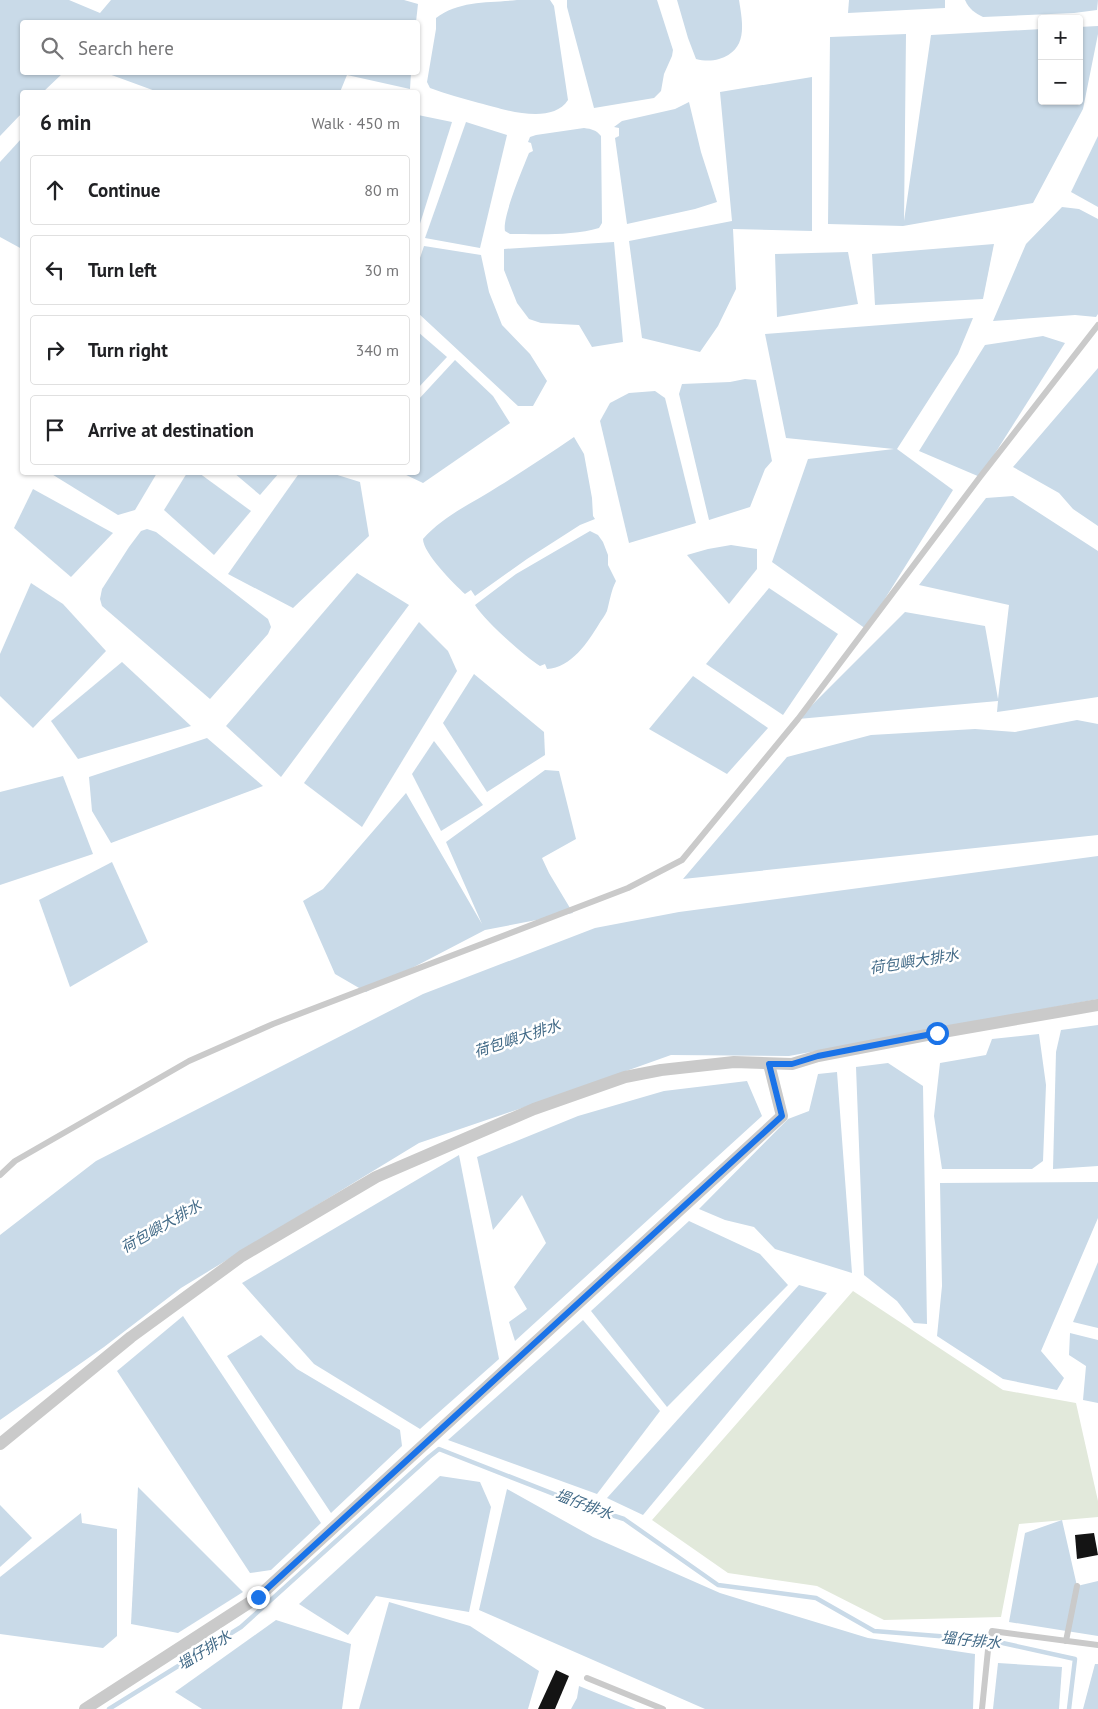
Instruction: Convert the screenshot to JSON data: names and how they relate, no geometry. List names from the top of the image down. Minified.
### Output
{"water":["荷包嶼大排水","塭仔排水"],"page":{"map_buttons":["+","−"],"search":"Search here","heading":["6 min","Walk · 450 m"],"list":[["Continue","80 m"],["Turn left","30 m"],["Turn right","340 m"],"Arrive at destination"]}}
